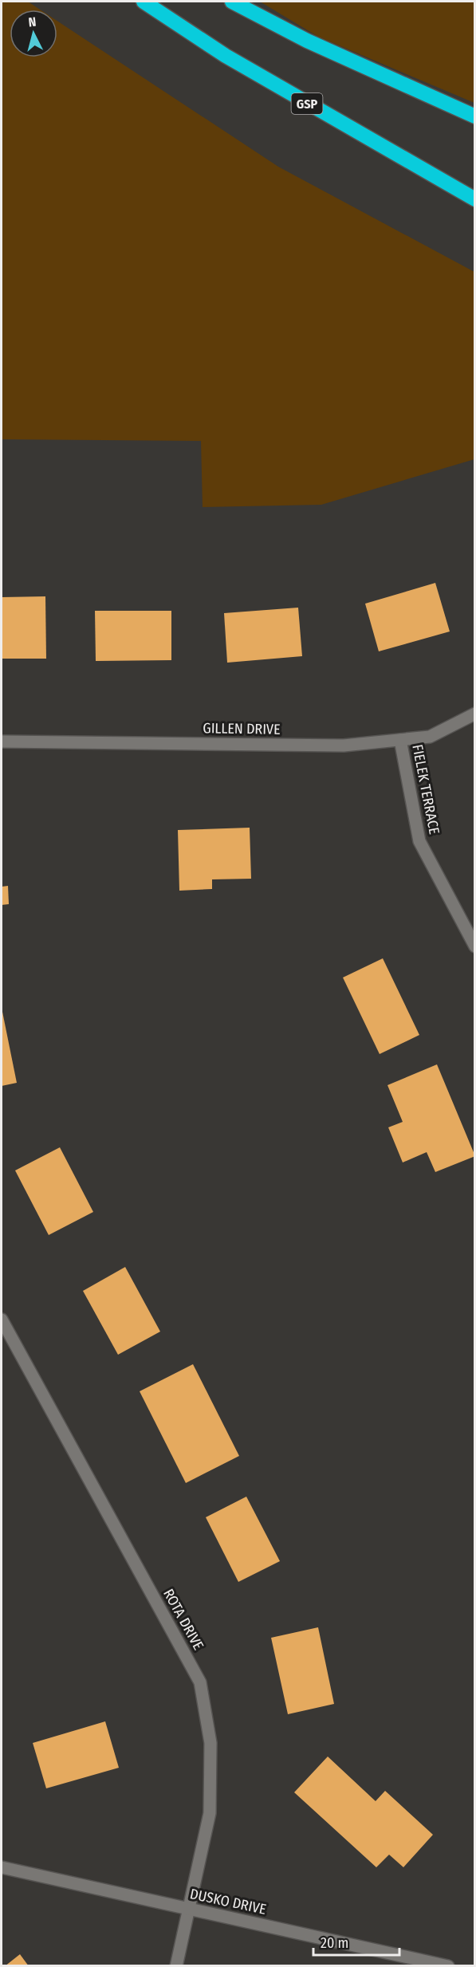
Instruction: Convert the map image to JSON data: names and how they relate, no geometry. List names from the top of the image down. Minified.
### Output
{"streets":{"highway":["GSP"],"street":["GILLEN DRIVE","FIELEK TERRACE","ROTA DRIVE","DUSKO DRIVE"]},"crossings":[["GILLEN DRIVE","FIELEK TERRACE"],["ROTA DRIVE","DUSKO DRIVE"]],"scale_bar":"20 m","north":"top"}
